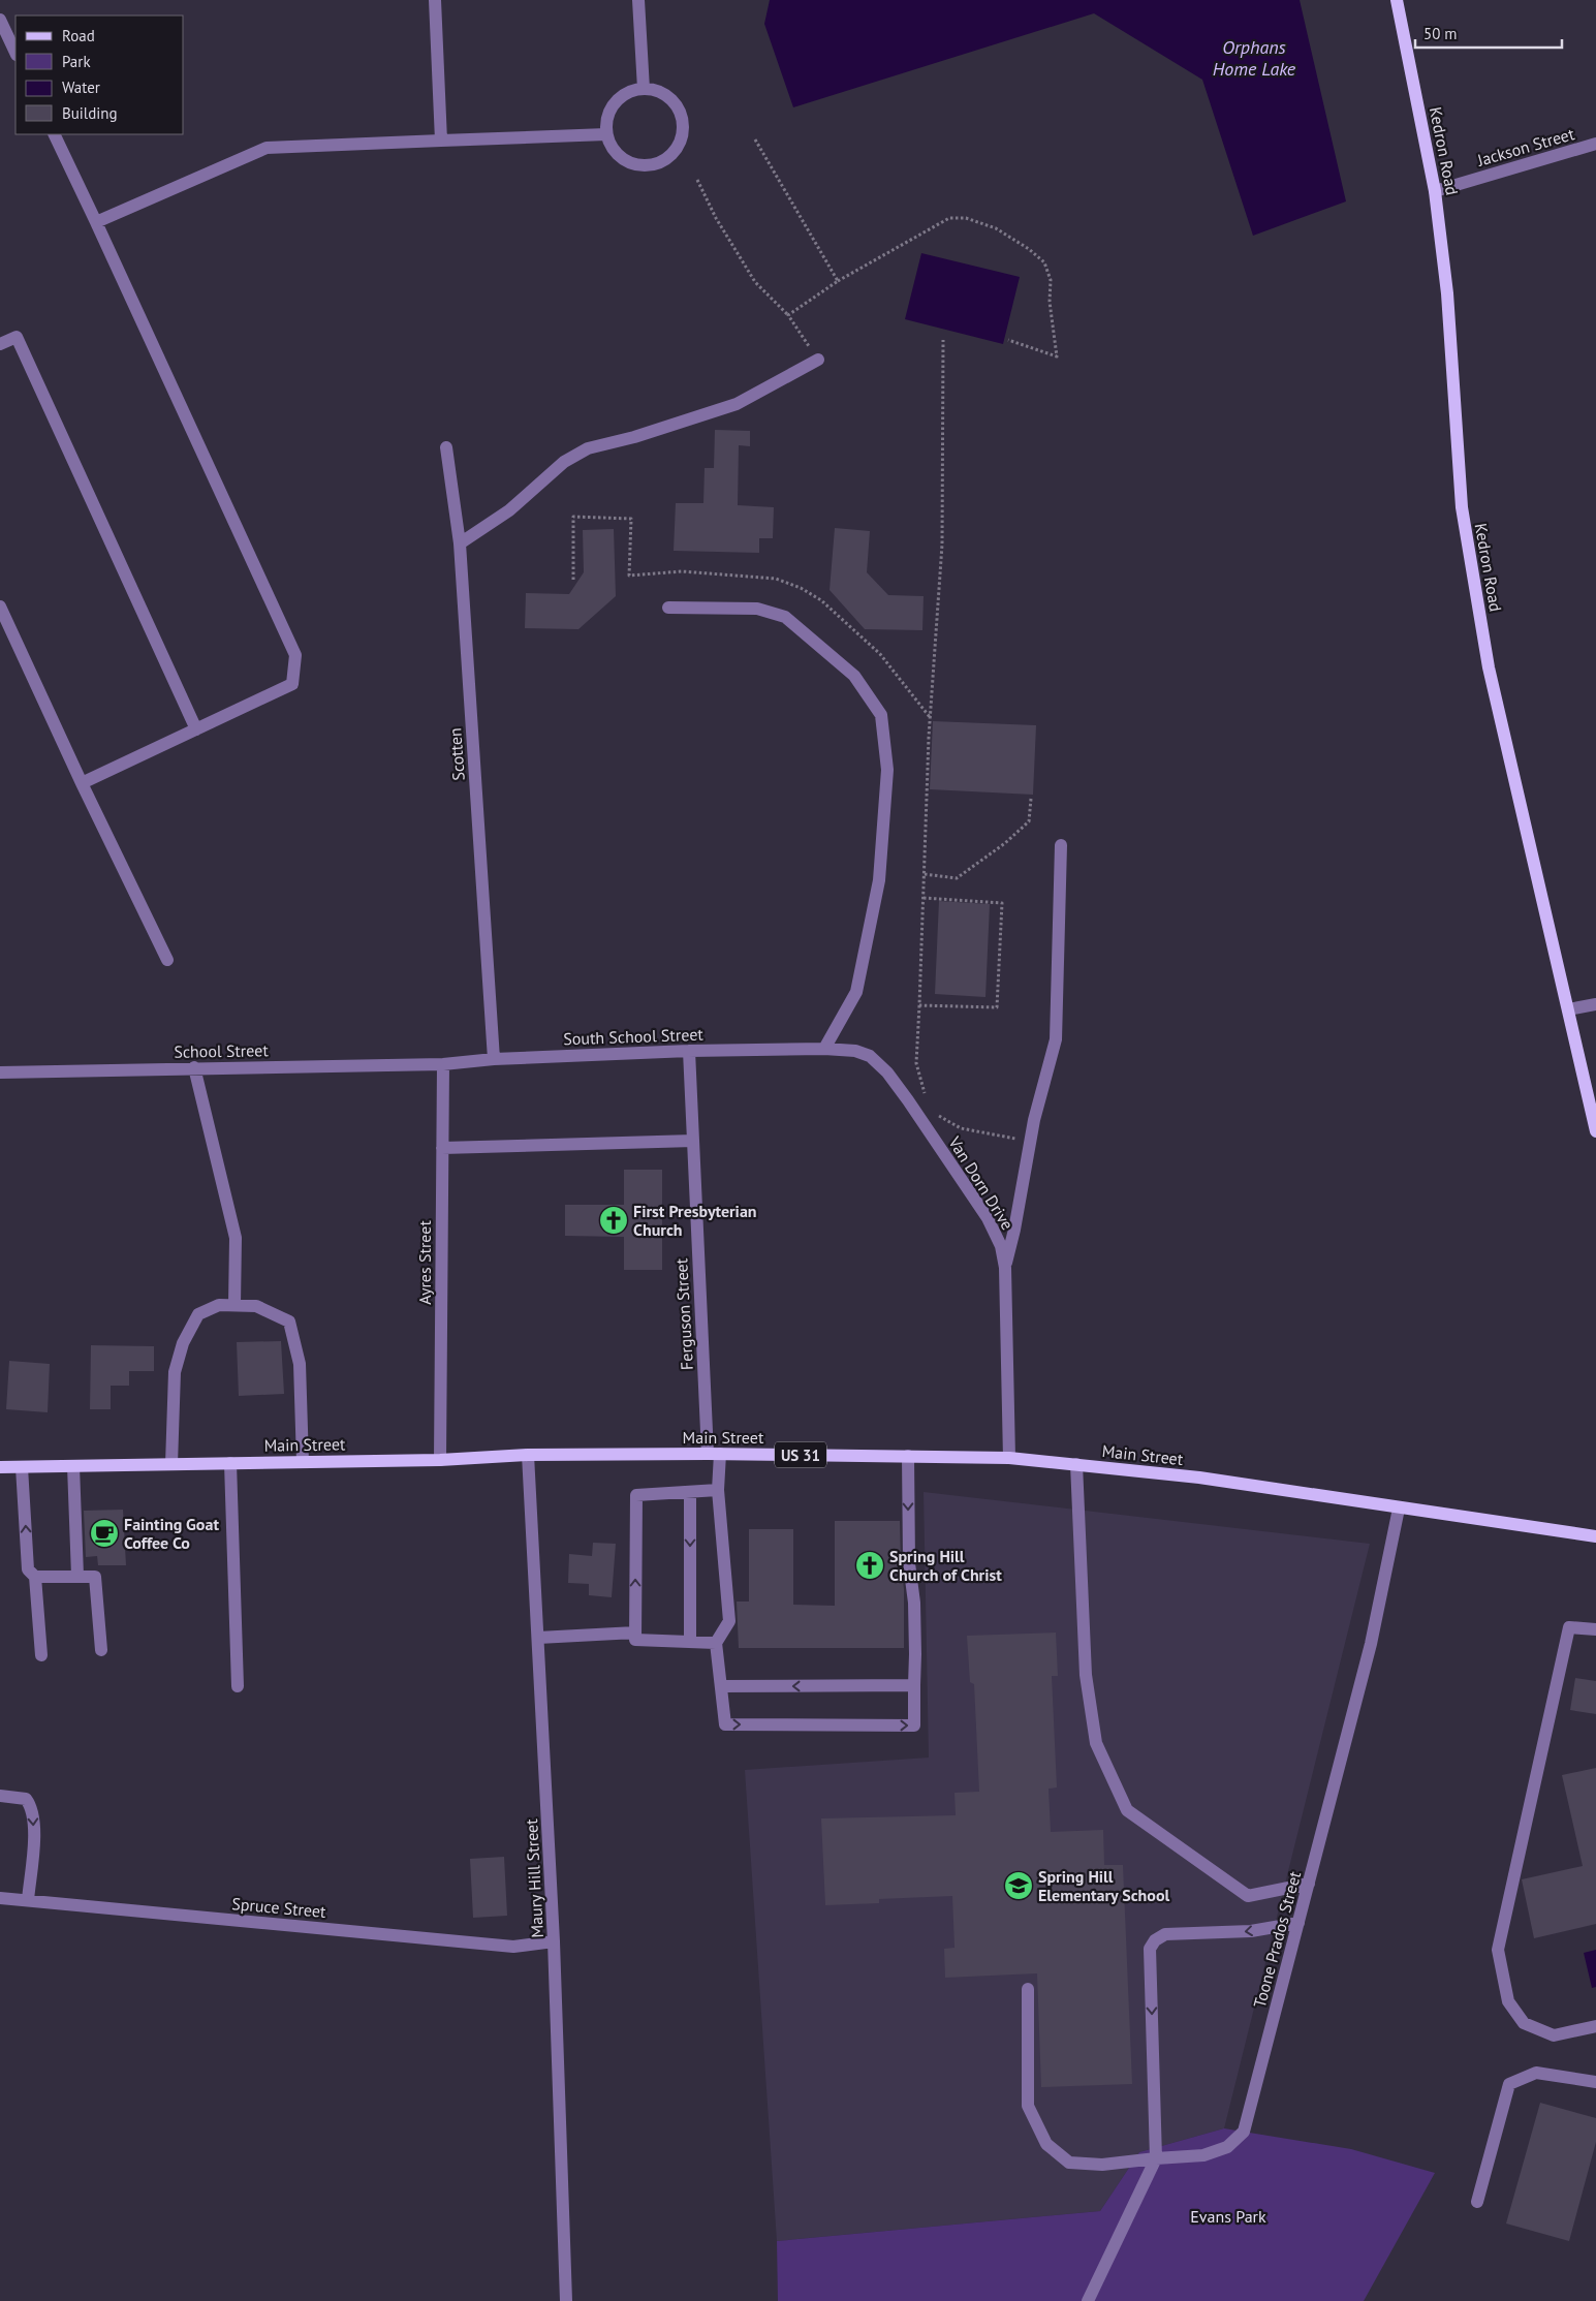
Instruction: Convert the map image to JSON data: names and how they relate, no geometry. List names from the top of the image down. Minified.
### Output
{"streets":{"main road":["Kedron Road","Main Street","US 31"],"street":["Jackson Street","Scotten","South School Street","School Street","Van Dorn Drive","Ayres Street","Ferguson Street","Maury Hill Street","Spruce Street","Toone Prados Street"]},"crossings":[["Jackson Street","Kedron Road"],["Scotten","South School Street"],["South School Street","School Street"],["South School Street","Van Dorn Drive"],["South School Street","Ayres Street"],["South School Street","Ferguson Street"],["School Street","Ayres Street"],["Van Dorn Drive","Main Street"],["Ayres Street","Main Street"],["Ferguson Street","Main Street"],["Main Street","Maury Hill Street"],["Main Street","Toone Prados Street"],["Maury Hill Street","Spruce Street"]],"water":["Orphans Home Lake"],"parks":["Evans Park"],"places":{"church":["First Presbyterian Church","Spring Hill Church of Christ"],"cafe":["Fainting Goat Coffee Co"],"school or university":["Spring Hill Elementary School"]},"legend":["Road","Park","Water","Building"],"scale_bar":"50 m"}
